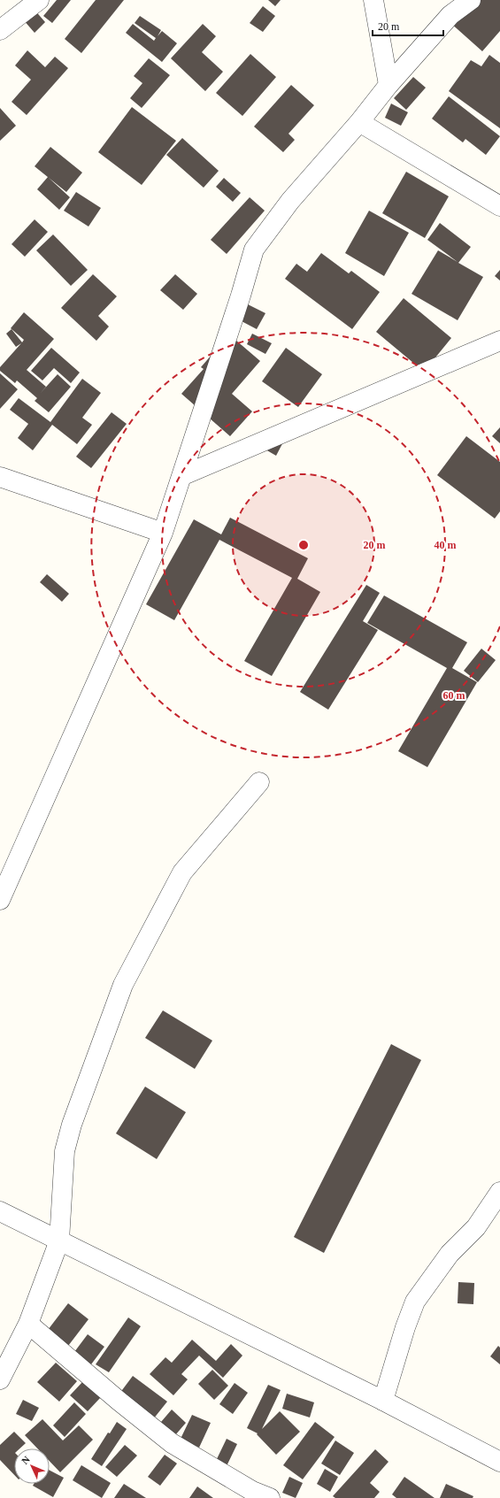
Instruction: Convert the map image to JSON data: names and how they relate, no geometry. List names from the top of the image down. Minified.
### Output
{"scale_bar":"20 m","north":"top left","rings":["20 m","40 m","60 m"]}
